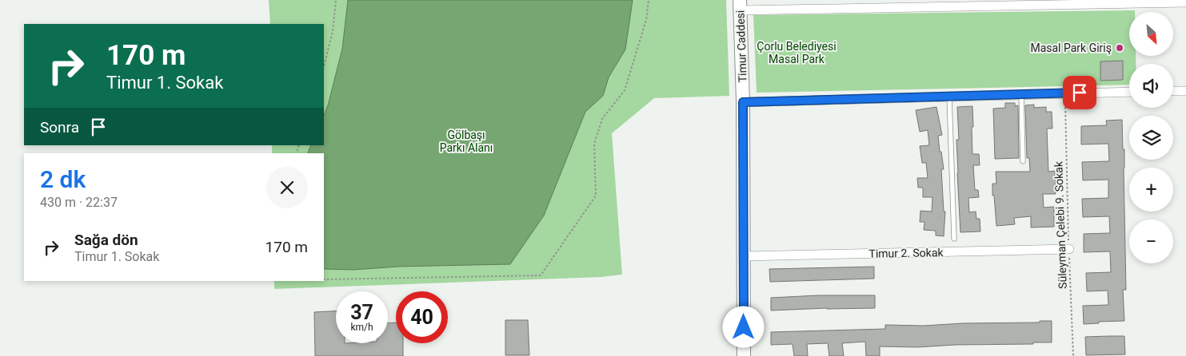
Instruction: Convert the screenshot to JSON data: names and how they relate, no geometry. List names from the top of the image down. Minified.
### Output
{"streets":{"street":["Timur Caddesi","Timur 2. Sokak"],"path":["Süleyman Çelebi 9. Sokak"]},"crossings":[["Timur Caddesi","Timur 2. Sokak"],["Süleyman Çelebi 9. Sokak","Timur 2. Sokak"]],"parks":["Çorlu Belediyesi Masal Park","Gölbaşı Parkı Alanı"],"places":["Masal Park Giriş"],"north":"bottom right","page":{"map_buttons":["+","−"],"turn":["170 m","Timur 1. Sokak"],"then":"Sonra","heading":["2 dk","430 m · 22:37"],"list":[{"name":"Sağa dön","note":"Timur 1. Sokak","value":"170 m"}],"speed":"37 km/h","limit":"40"}}
